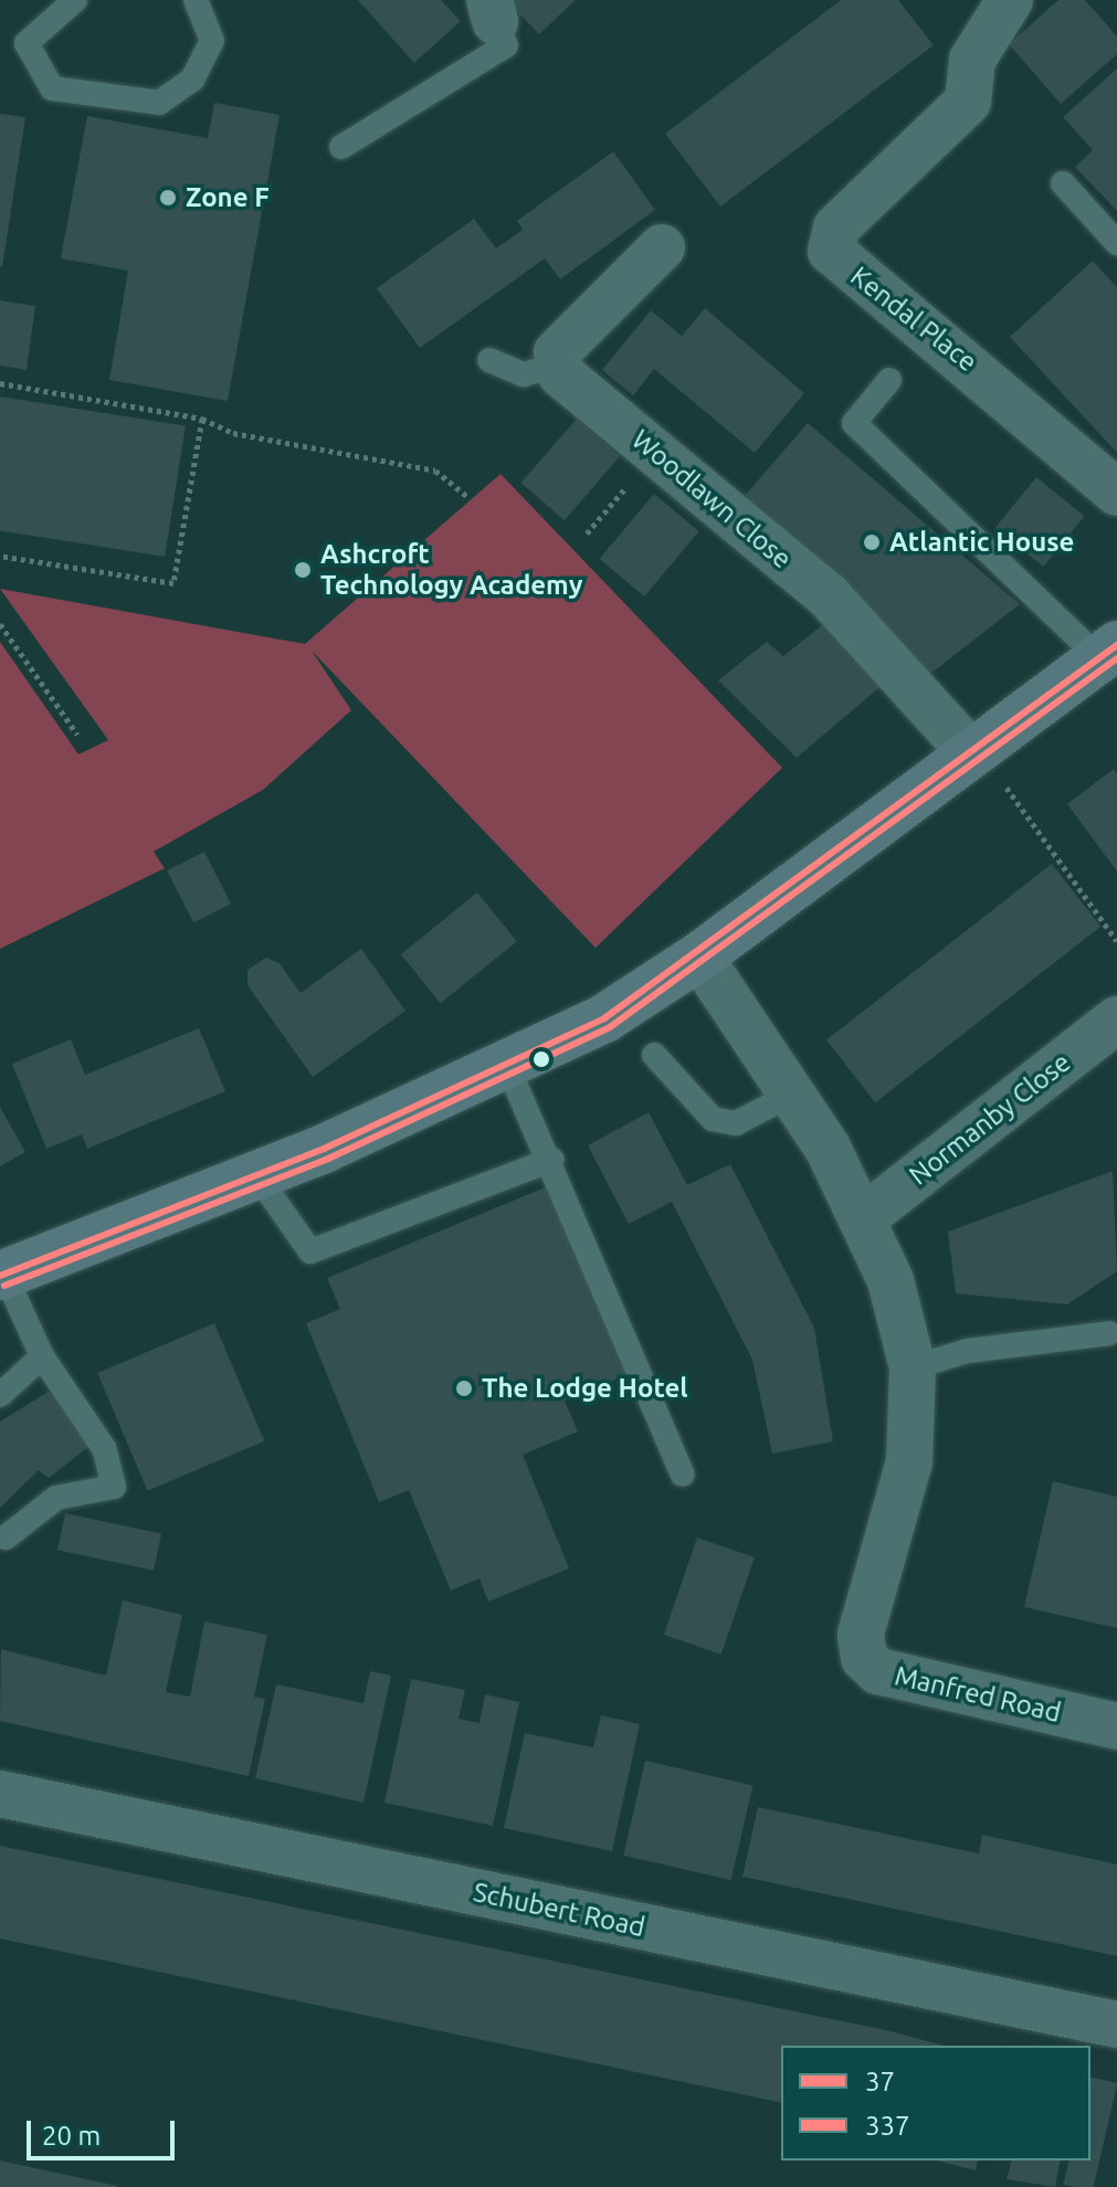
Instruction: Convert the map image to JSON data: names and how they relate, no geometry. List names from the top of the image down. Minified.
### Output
{"streets":{"street":["Kendal Place","Woodlawn Close","Normanby Close","Manfred Road","Schubert Road"]},"crossings":[["Normanby Close","Manfred Road"]],"places":["Zone F","Atlantic House","Ashcroft Technology Academy","The Lodge Hotel"],"lines":["transit line 37","transit line 337"],"legend":["37","337"],"scale_bar":"20 m"}
